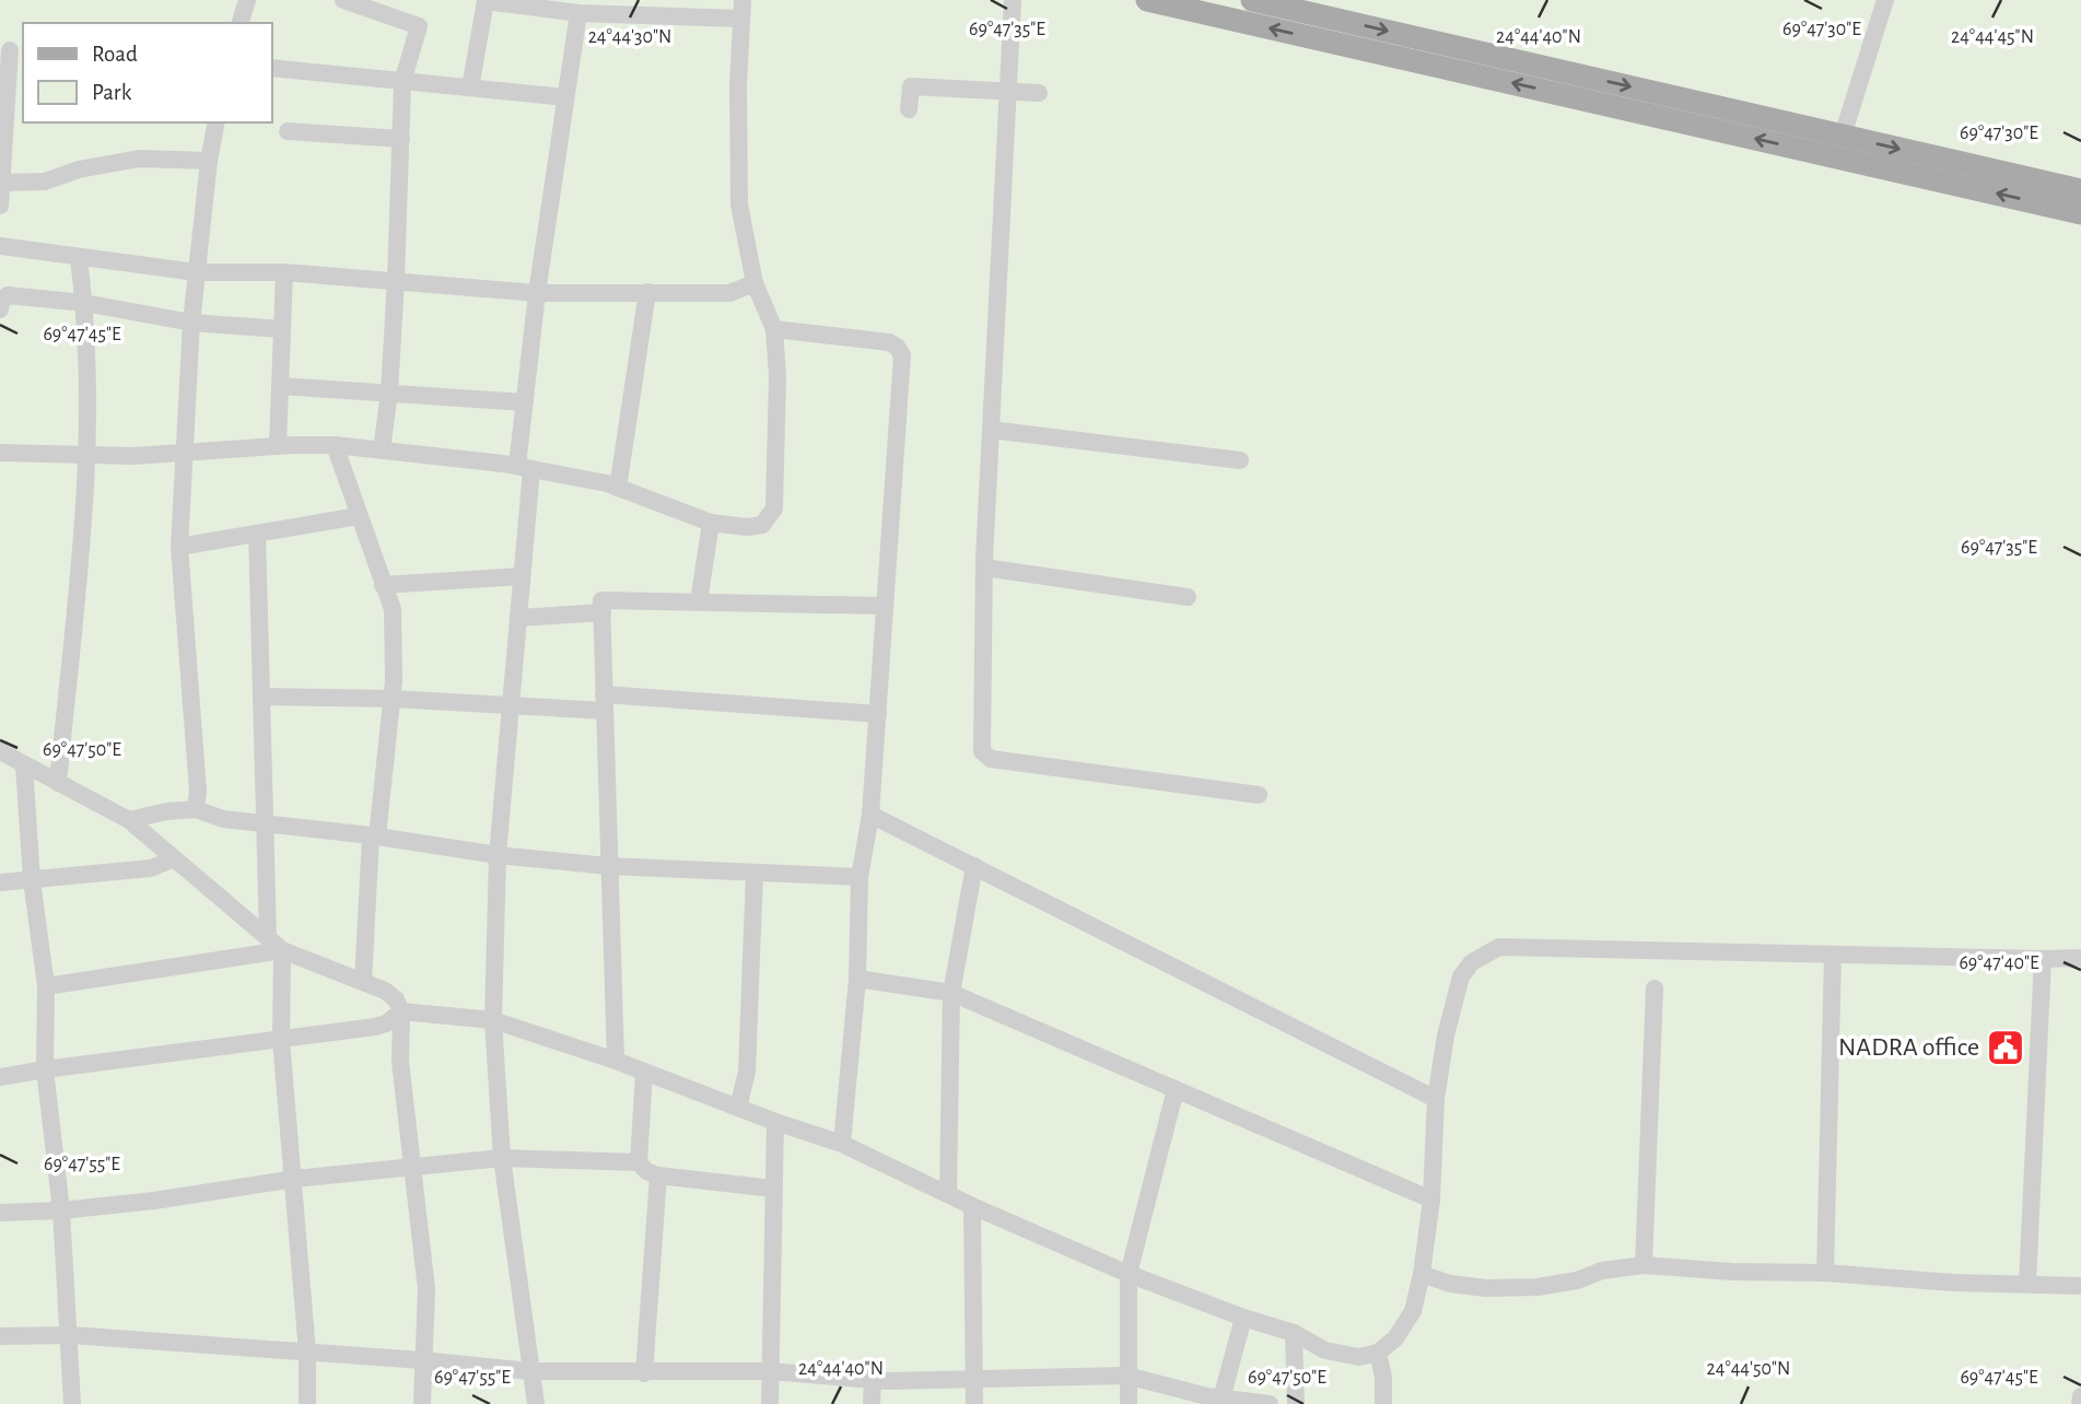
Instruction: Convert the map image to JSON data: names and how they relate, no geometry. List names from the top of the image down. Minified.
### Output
{"places":{"public building":["NADRA office"]},"legend":["Road","Park"],"coordinates":["69°47'35\"E","69°47'30\"E","24°44'30\"N","24°44'40\"N","24°44'45\"N","69°47'45\"E","69°47'50\"E","69°47'40\"E","69°47'55\"E","24°44'50\"N"]}
